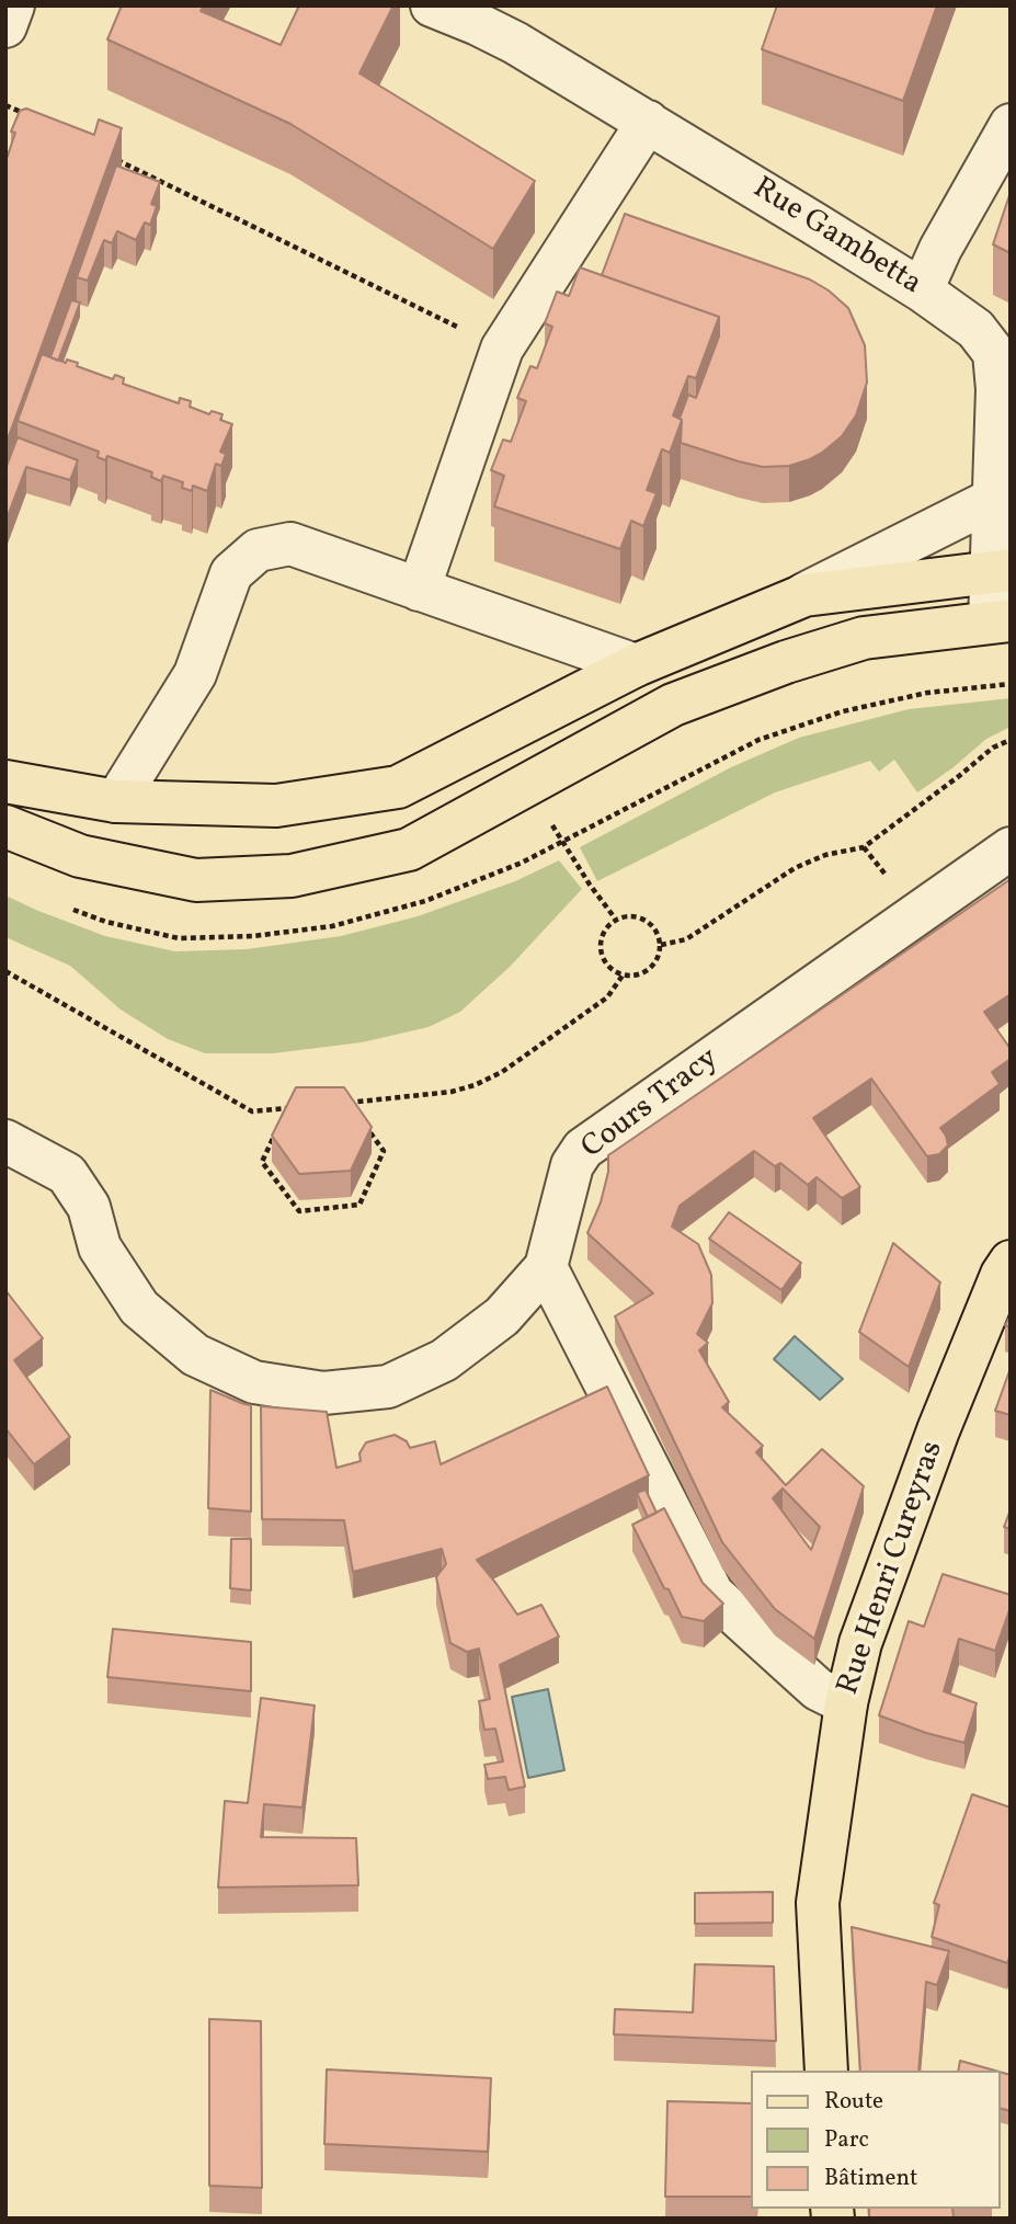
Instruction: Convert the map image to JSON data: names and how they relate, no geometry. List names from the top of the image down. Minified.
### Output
{"streets":{"main road":["Rue Henri Cureyras"],"street":["Rue Gambetta","Cours Tracy"]},"legend":["Route","Parc","Bâtiment"]}
